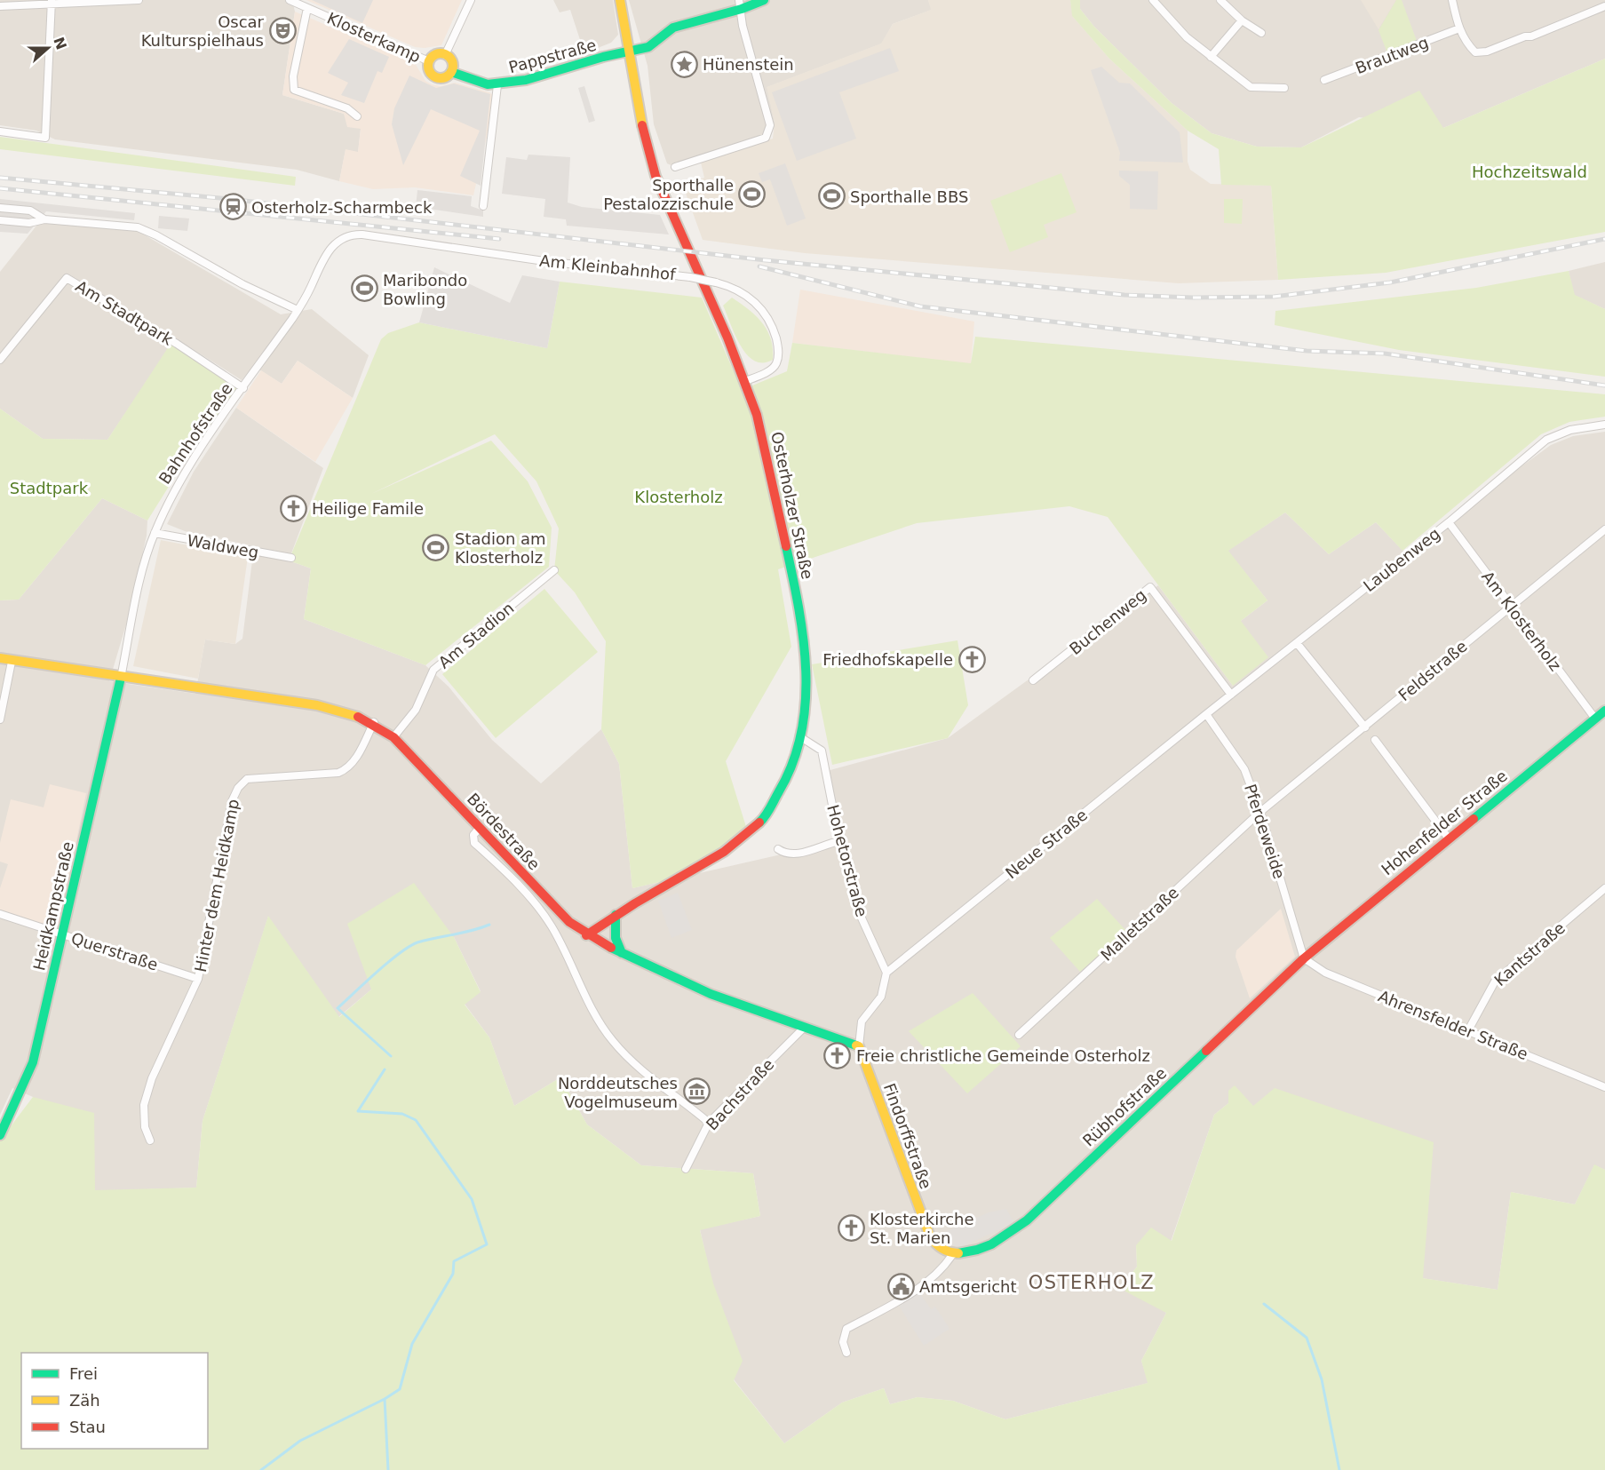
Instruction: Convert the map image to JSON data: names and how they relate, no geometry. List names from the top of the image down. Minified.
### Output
{"streets":{"street":["Klosterkamp","Brautweg","Pappstraße","Am Kleinbahnhof","Am Stadtpark","Bahnhofstraße","Osterholzer Straße","Waldweg","Laubenweg","Am Klosterholz","Buchenweg","Am Stadion","Feldstraße","Hohenfelder Straße","Bördestraße","Pferdeweide","Neue Straße","Hohetorstraße","Hinter dem Heidkamp","Heidkampstraße","Malletstraße","Querstraße","Kantstraße","Ahrensfelder Straße","Bachstraße","Rübhofstraße","Findorffstraße"]},"crossings":[["Klosterkamp","Pappstraße"],["Pappstraße","Osterholzer Straße"],["Am Kleinbahnhof","Bahnhofstraße"],["Am Kleinbahnhof","Osterholzer Straße"],["Am Stadtpark","Bahnhofstraße"],["Bahnhofstraße","Waldweg"],["Bahnhofstraße","Bördestraße"],["Bahnhofstraße","Heidkampstraße"],["Osterholzer Straße","Bördestraße"],["Osterholzer Straße","Hohetorstraße"],["Laubenweg","Am Klosterholz"],["Laubenweg","Buchenweg"],["Laubenweg","Pferdeweide"],["Laubenweg","Neue Straße"],["Am Klosterholz","Feldstraße"],["Am Klosterholz","Hohenfelder Straße"],["Am Stadion","Bördestraße"],["Feldstraße","Pferdeweide"],["Feldstraße","Malletstraße"],["Hohenfelder Straße","Pferdeweide"],["Hohenfelder Straße","Ahrensfelder Straße"],["Hohenfelder Straße","Rübhofstraße"],["Bördestraße","Hinter dem Heidkamp"],["Bördestraße","Heidkampstraße"],["Bördestraße","Bachstraße"],["Bördestraße","Findorffstraße"],["Pferdeweide","Neue Straße"],["Pferdeweide","Malletstraße"],["Pferdeweide","Ahrensfelder Straße"],["Pferdeweide","Rübhofstraße"],["Neue Straße","Hohetorstraße"],["Hinter dem Heidkamp","Querstraße"],["Heidkampstraße","Querstraße"],["Kantstraße","Ahrensfelder Straße"],["Ahrensfelder Straße","Rübhofstraße"],["Rübhofstraße","Findorffstraße"]],"districts":["OSTERHOLZ"],"parks":["Hochzeitswald","Stadtpark","Klosterholz"],"places":{"theatre":["Oscar Kulturspielhaus"],"place":["Hünenstein"],"sports":["Sporthalle Pestalozzischule","Sporthalle BBS","Maribondo Bowling","Stadion am Klosterholz"],"station":["Osterholz-Scharmbeck"],"church":["Heilige Famile","Friedhofskapelle","Freie christliche Gemeinde Osterholz","Klosterkirche St. Marien"],"museum":["Norddeutsches Vogelmuseum"],"public building":["Amtsgericht"]},"legend":["Frei","Zäh","Stau"],"north":"right"}
